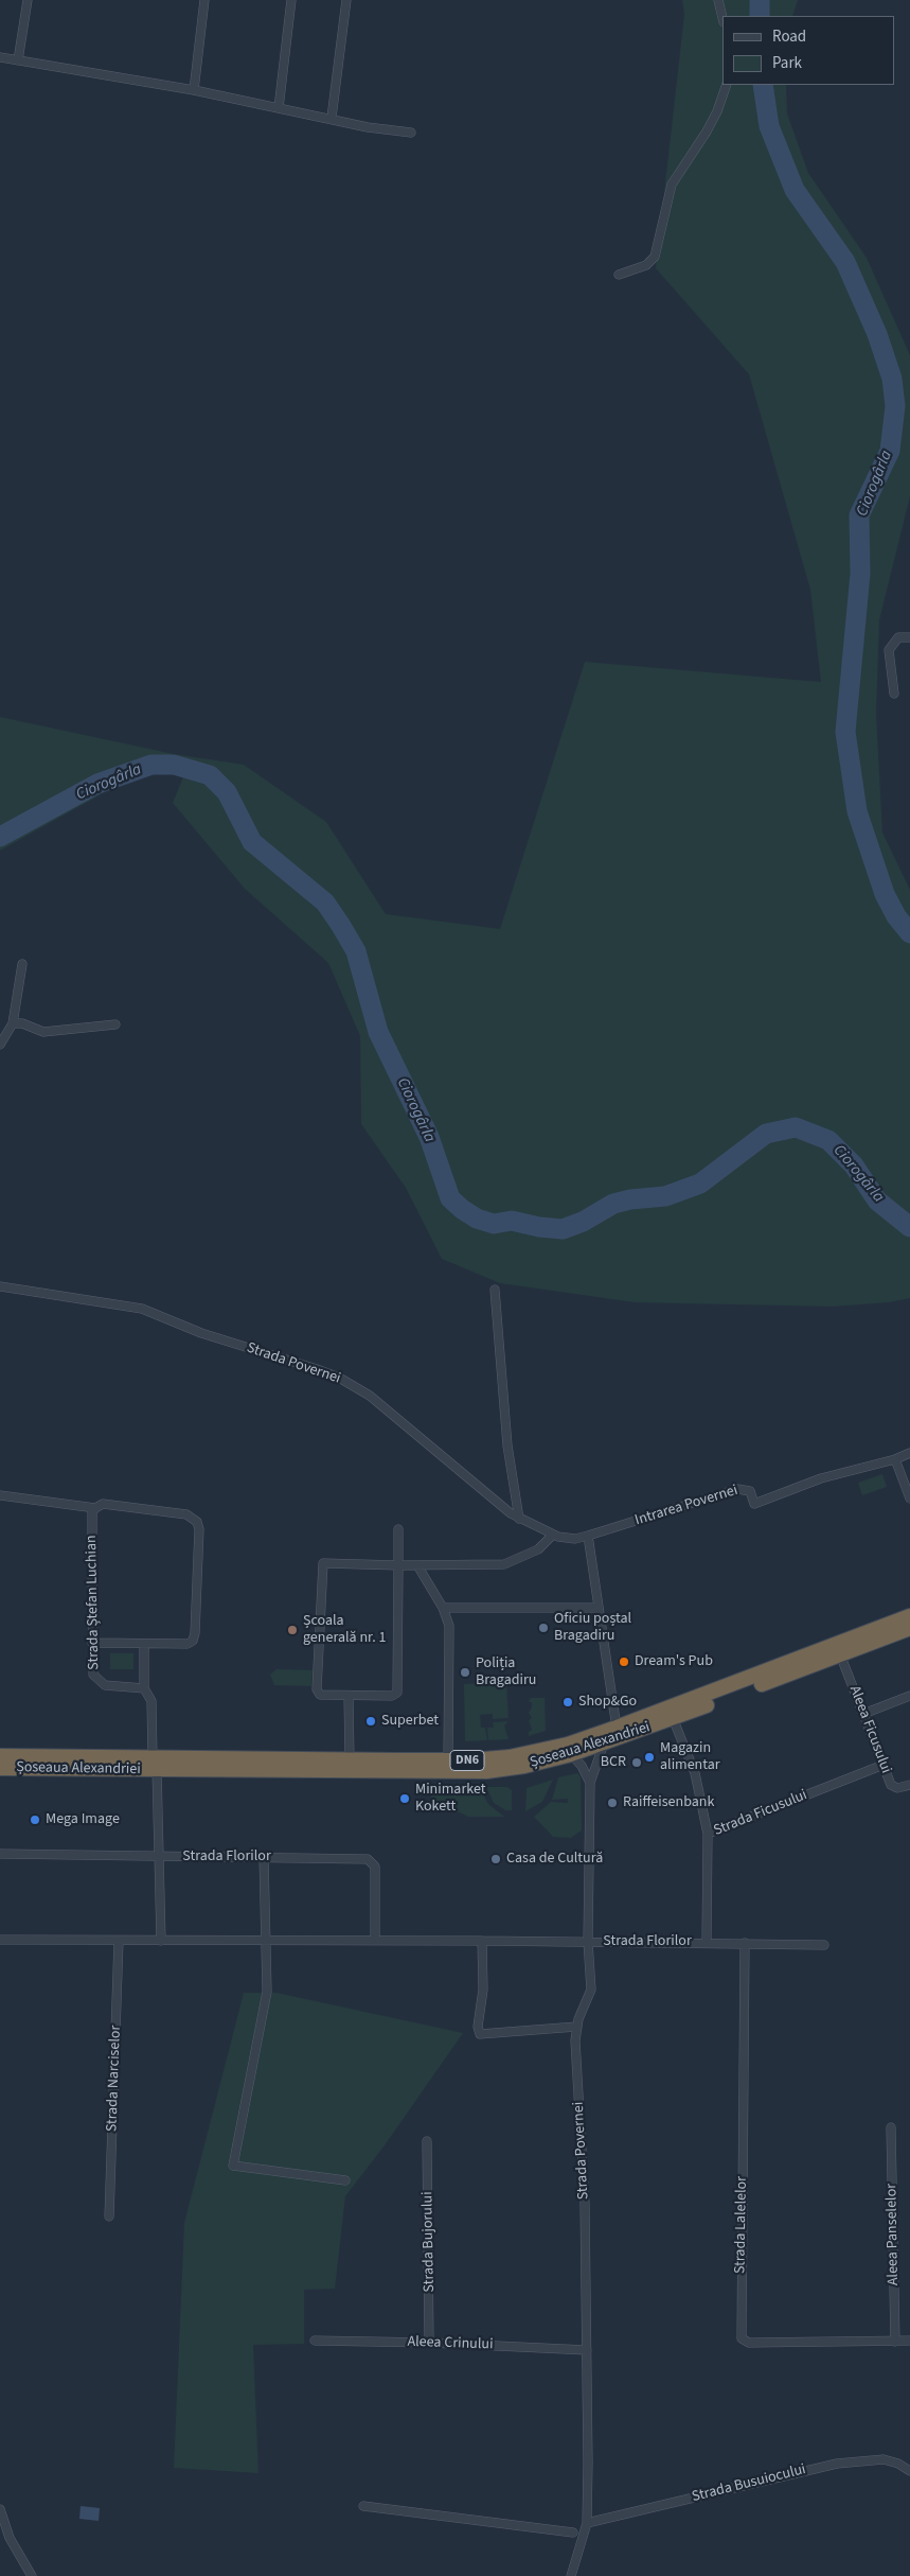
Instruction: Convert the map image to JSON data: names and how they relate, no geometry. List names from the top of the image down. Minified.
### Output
{"streets":{"highway":["Șoseaua Alexandriei","DN6"],"street":["Strada Povernei","Intrarea Povernei","Strada Ștefan Luchian","Aleea Ficusului","Strada Ficusului","Strada Florilor","Strada Narciselor","Strada Lalelelor","Aleea Panselelor","Strada Bujorului","Aleea Crinului","Strada Busuiocului"]},"crossings":[["Strada Povernei","Intrarea Povernei"],["Strada Povernei","Strada Florilor"],["Strada Povernei","Aleea Crinului"],["Strada Povernei","Strada Busuiocului"],["Strada Ștefan Luchian","Șoseaua Alexandriei"],["Aleea Ficusului","Șoseaua Alexandriei"],["Aleea Ficusului","Strada Ficusului"],["Șoseaua Alexandriei","Strada Florilor"],["Strada Ficusului","Strada Florilor"],["Strada Florilor","Strada Narciselor"],["Strada Florilor","Strada Lalelelor"],["Strada Lalelelor","Aleea Panselelor"],["Strada Bujorului","Aleea Crinului"]],"water":["Ciorogârla"],"places":["Oficiu poștal Bragadiru","Școala generală nr. 1","Dream's Pub","Poliția Bragadiru","Shop&Go","Superbet","Magazin alimentar","BCR","Minimarket Kokett","Raiffeisenbank","Mega Image","Casa de Cultură"],"legend":["Road","Park"]}
